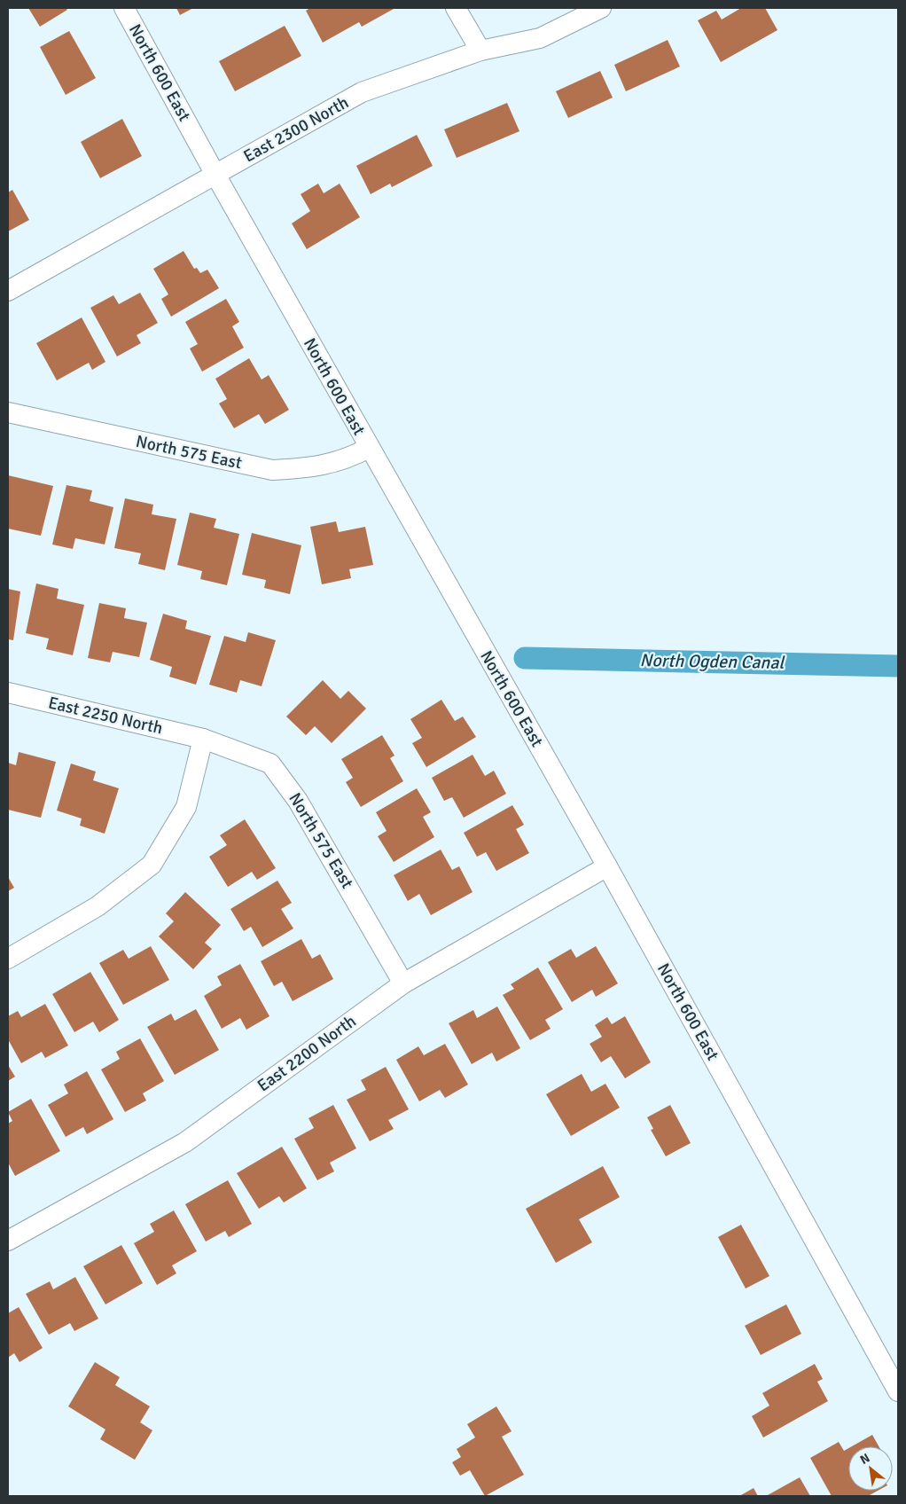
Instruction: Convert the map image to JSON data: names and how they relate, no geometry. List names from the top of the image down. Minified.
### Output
{"streets":{"street":["North 600 East","East 2300 North","North 575 East","East 2250 North","East 2200 North"]},"crossings":[["North 600 East","East 2300 North"],["North 600 East","North 575 East"],["North 600 East","East 2200 North"],["North 575 East","East 2250 North"],["North 575 East","East 2200 North"]],"water":["North Ogden Canal"],"north":"top left"}
